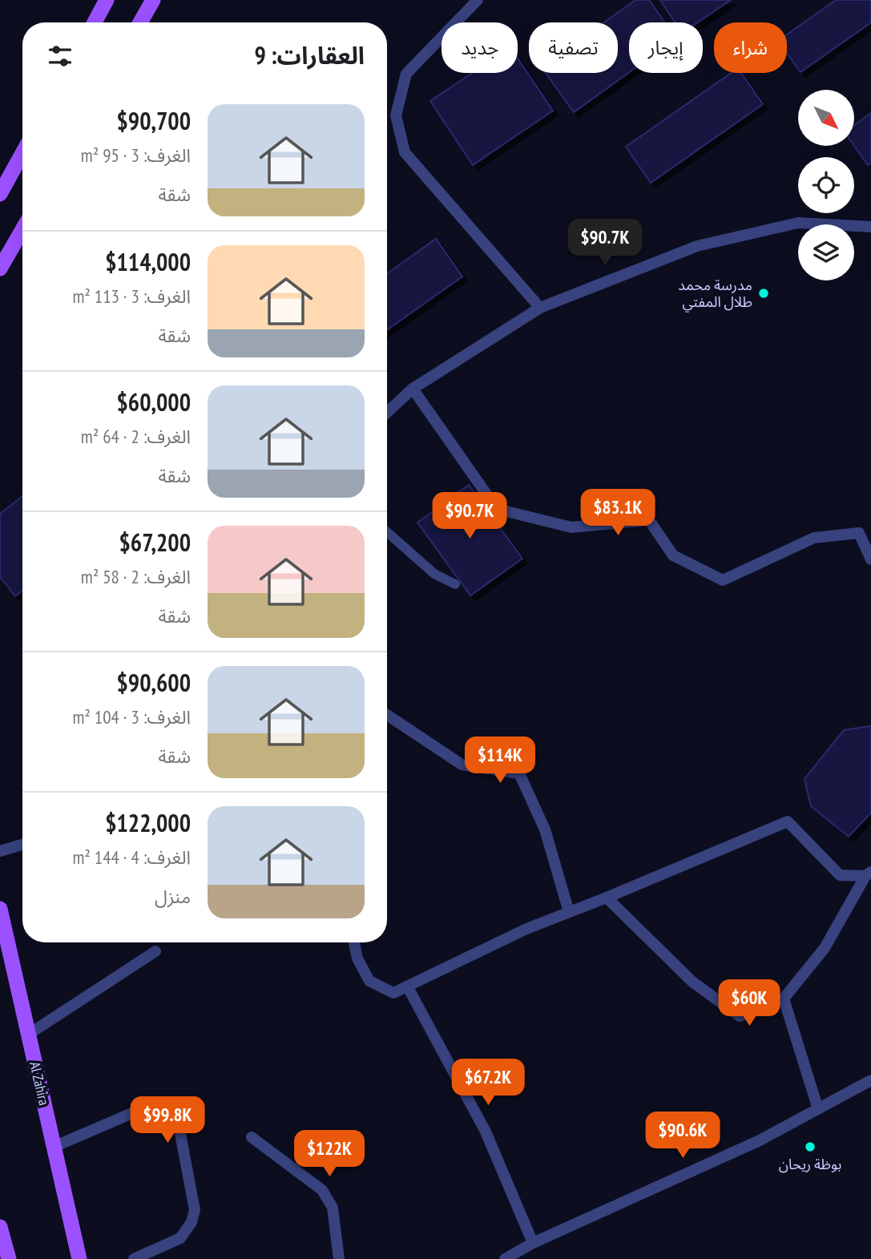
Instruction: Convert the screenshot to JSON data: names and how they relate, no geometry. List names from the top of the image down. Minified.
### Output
{"streets":{"main road":["Al Zahira"]},"places":["مدرسة محمد طلال المفتي","بوظة ريحان"],"north":"bottom right","page":{"chip":["شراء","إيجار","تصفية","جديد"],"heading":"العقارات: 9","list":[{"name":"$90,700","note":"الغرف: 3 · 95 m² · شقة"},{"name":"$114,000","note":"الغرف: 3 · 113 m² · شقة"},{"name":"$60,000","note":"الغرف: 2 · 64 m² · شقة"},{"name":"$67,200","note":"الغرف: 2 · 58 m² · شقة"},{"name":"$90,600","note":"الغرف: 3 · 104 m² · شقة"},{"name":"$122,000","note":"الغرف: 4 · 144 m² · منزل"}],"price":["$90.7K","$83.1K","$90.7K","$114K","$60K","$67.2K","$99.8K","$90.6K","$122K"]}}
